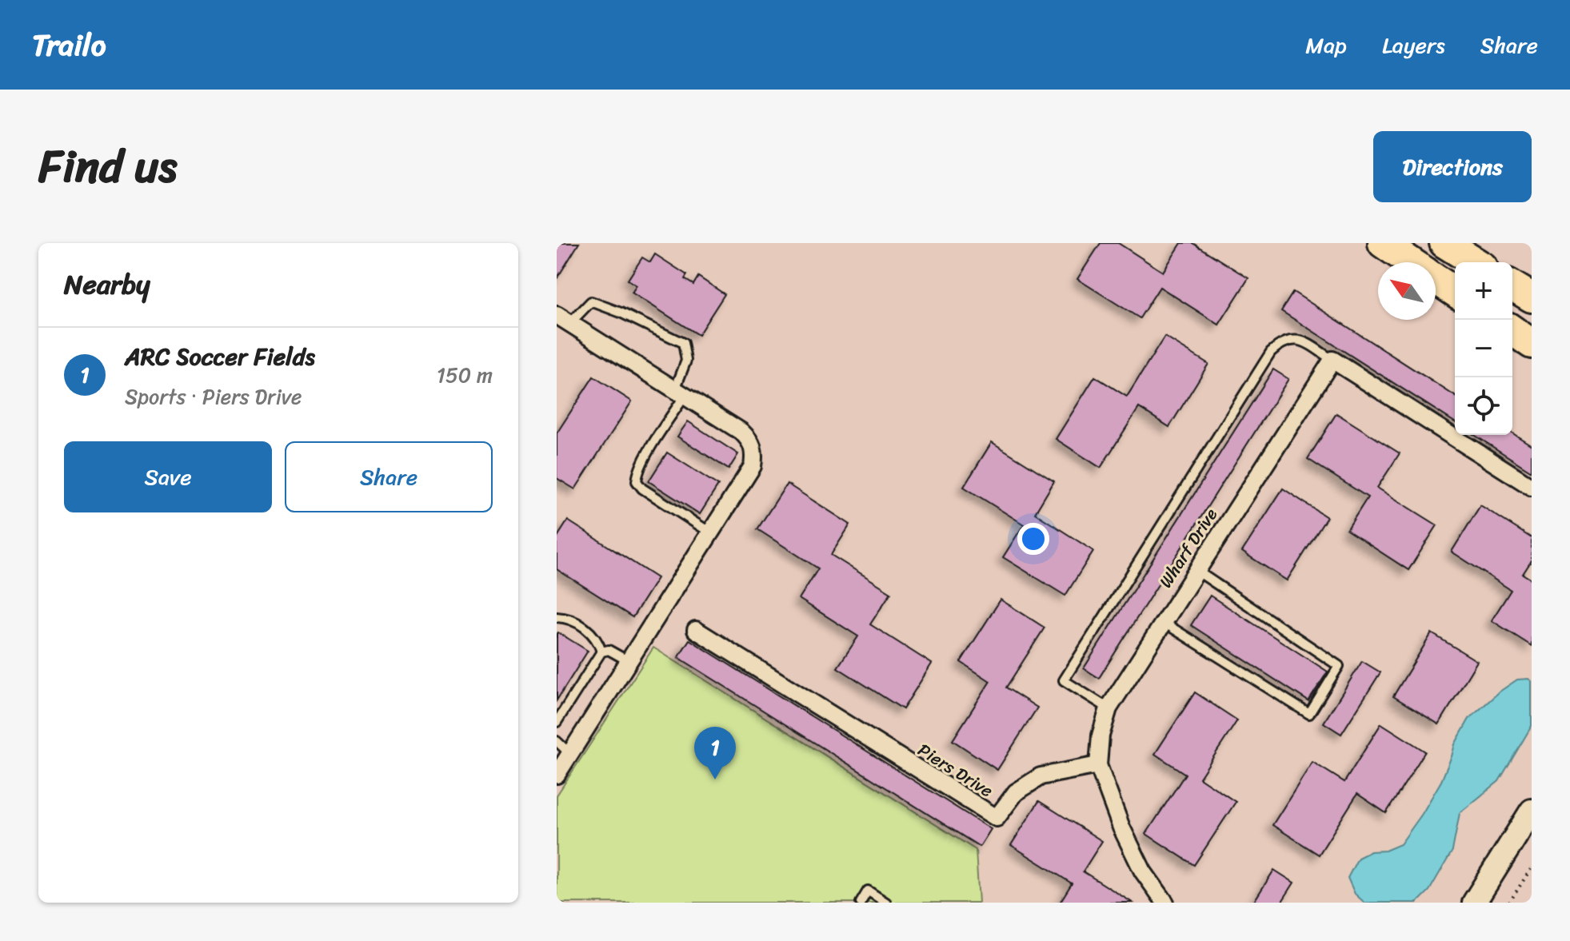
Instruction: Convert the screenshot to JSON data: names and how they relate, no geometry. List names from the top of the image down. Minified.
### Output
{"streets":{"street":["Wharf Drive","Piers Drive"]},"crossings":[["Wharf Drive","Piers Drive"]],"north":"top left","page":{"header":"Trailo","nav":["Map","Layers","Share"],"title":"Find us","buttons":["Directions",["Save","Share"]],"heading":"Nearby","map_buttons":["+","−"],"list":[{"mark":"1","name":"ARC Soccer Fields","note":"Sports · Piers Drive","value":"150 m"}],"pins":"1"}}
